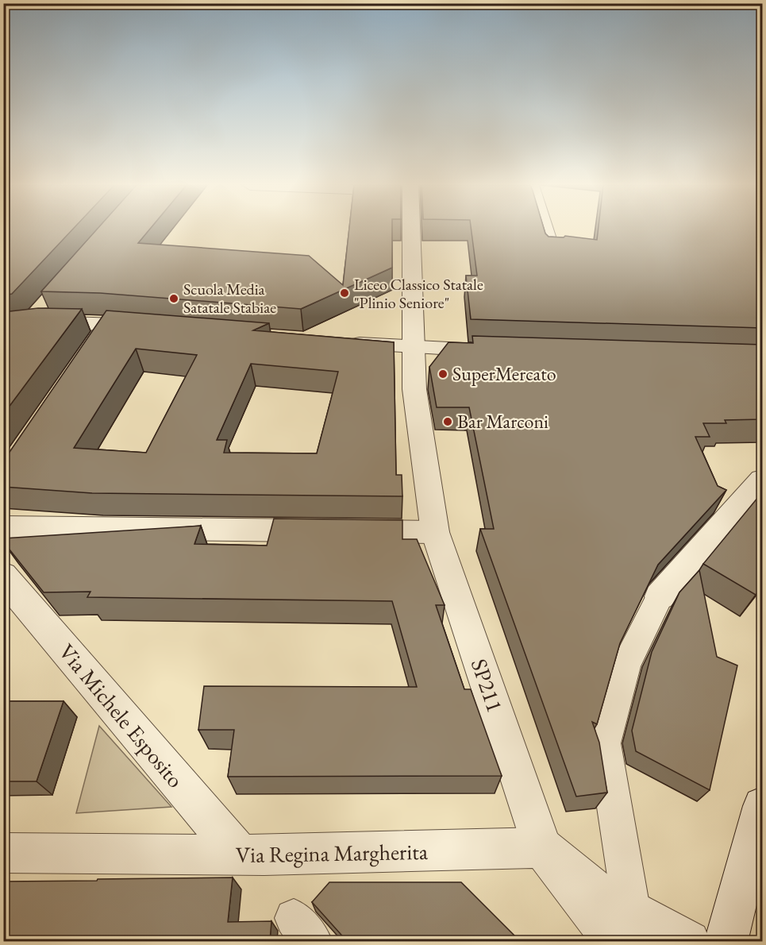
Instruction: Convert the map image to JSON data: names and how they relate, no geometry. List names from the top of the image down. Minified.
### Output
{"streets":{"street":["SP211","Via Michele Esposito","Via Regina Margherita"]},"crossings":[["SP211","Via Regina Margherita"],["Via Michele Esposito","Via Regina Margherita"]],"places":["Liceo Classico Statale \"Plinio Seniore\"","Scuola Media Satatale Stabiae","SuperMercato","Bar Marconi"]}
